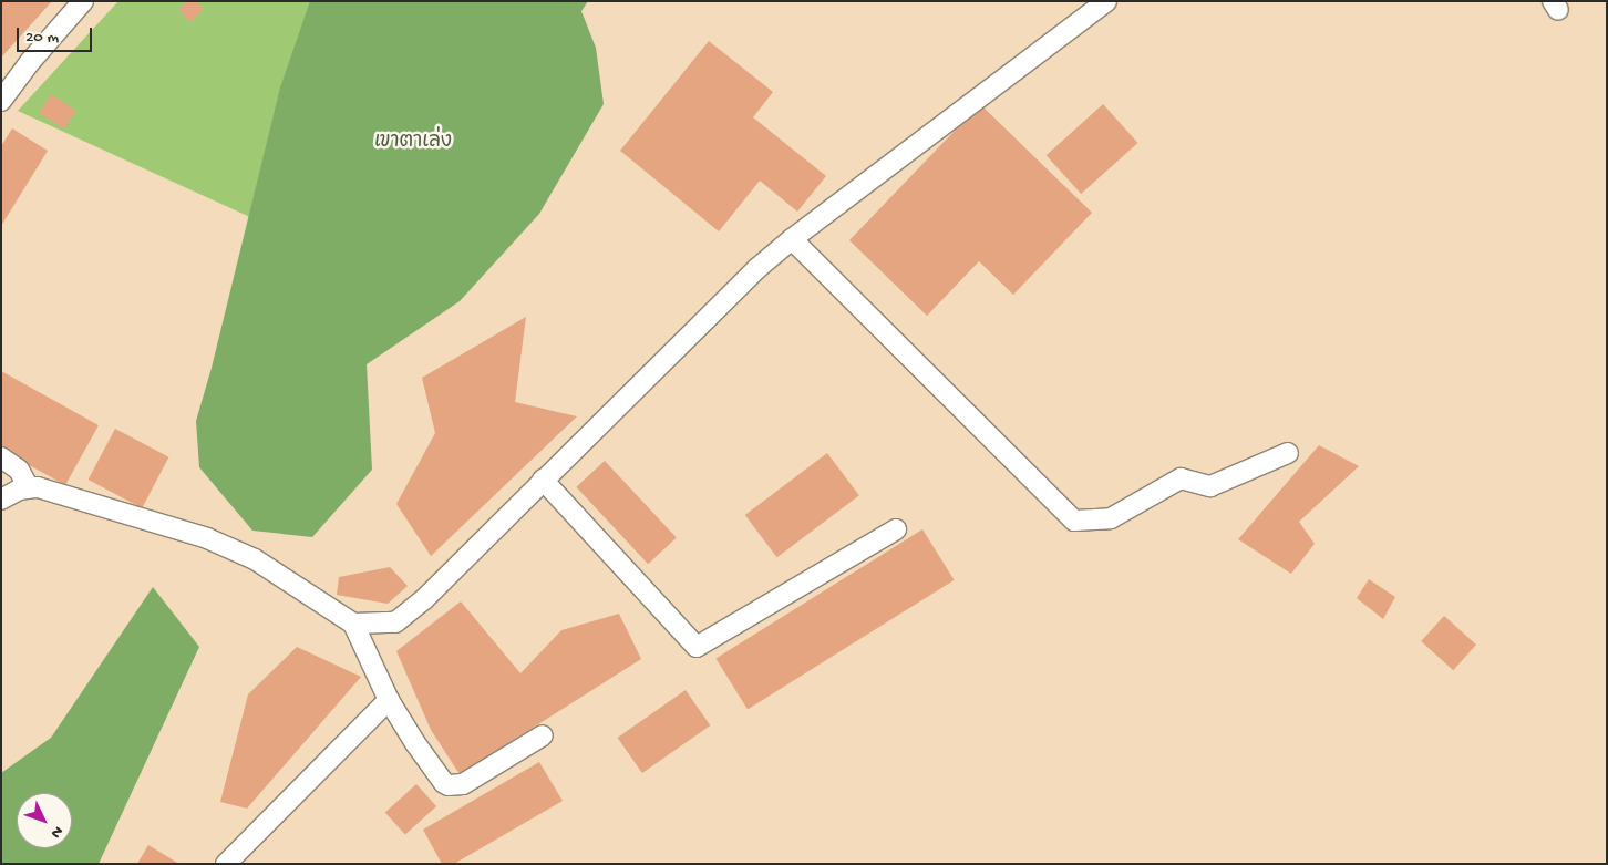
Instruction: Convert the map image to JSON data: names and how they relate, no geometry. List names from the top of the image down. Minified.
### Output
{"parks":["เขาตาเล่ง"],"scale_bar":"20 m","north":"bottom right"}
